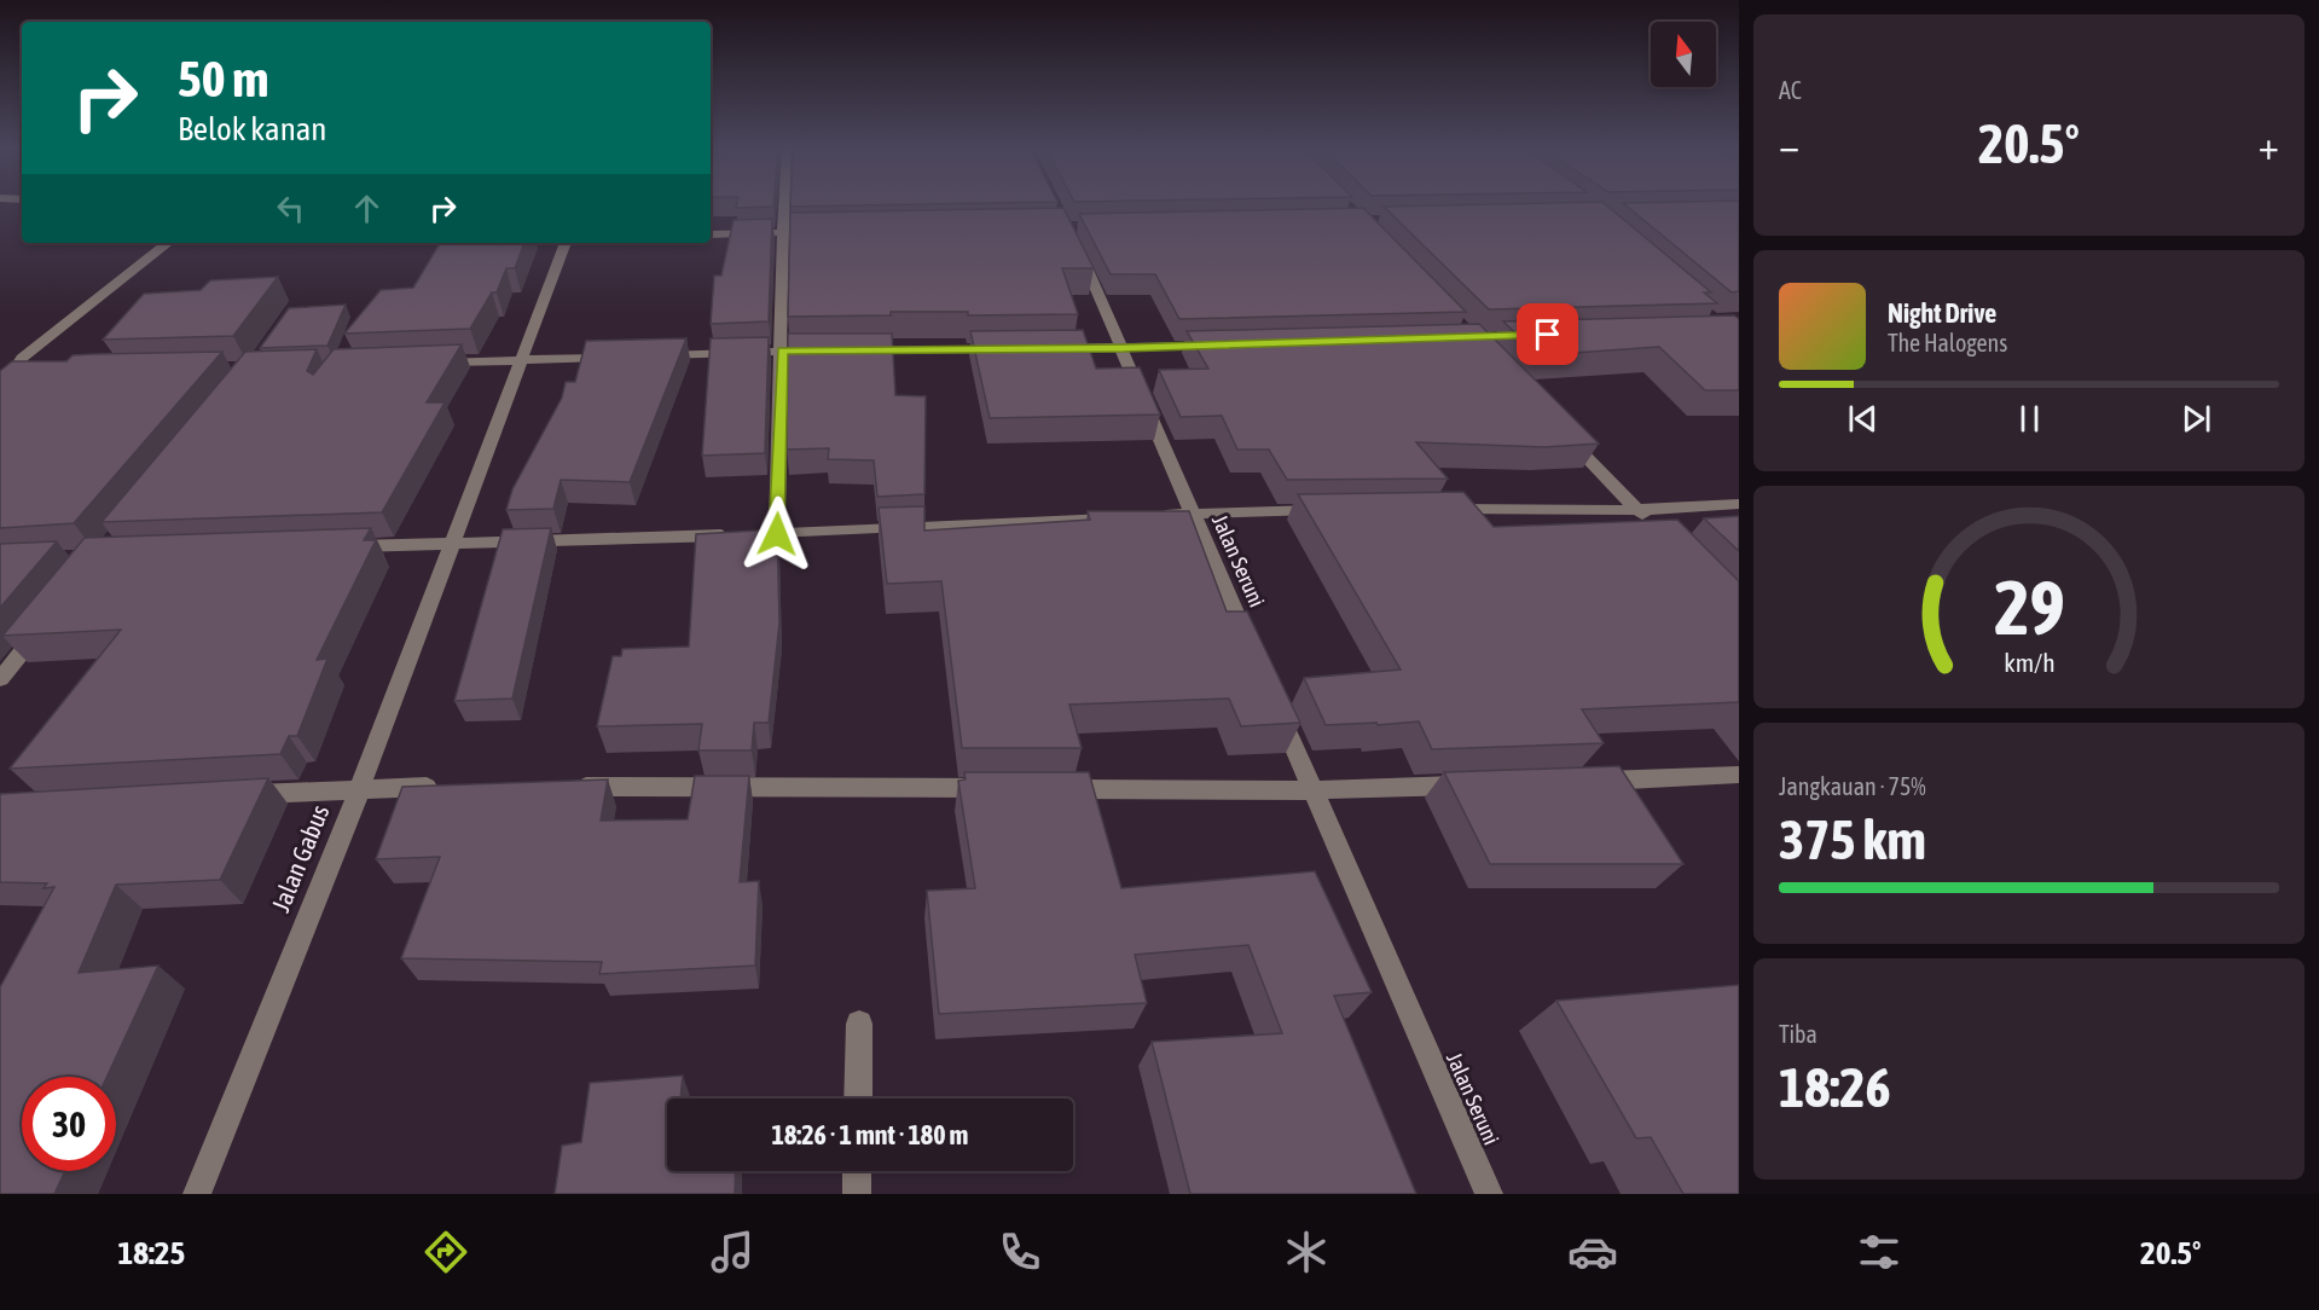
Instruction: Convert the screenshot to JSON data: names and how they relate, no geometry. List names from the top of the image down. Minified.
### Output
{"streets":{"street":["Jalan Seruni","Jalan Gabus"]},"north":"top","page":{"tile":["AC",["Jangkauan · 75%","375 km"],["Tiba","18:26"]],"turn":["50 m","Belok kanan"],"heat":["−","20.5°","+"],"song":["Night Drive","The Halogens"],"limit":"30","trip":"18:26 · 1 mnt · 180 m","tabs":["18:25","20.5°"],"gauge":["29","km/h"]}}
